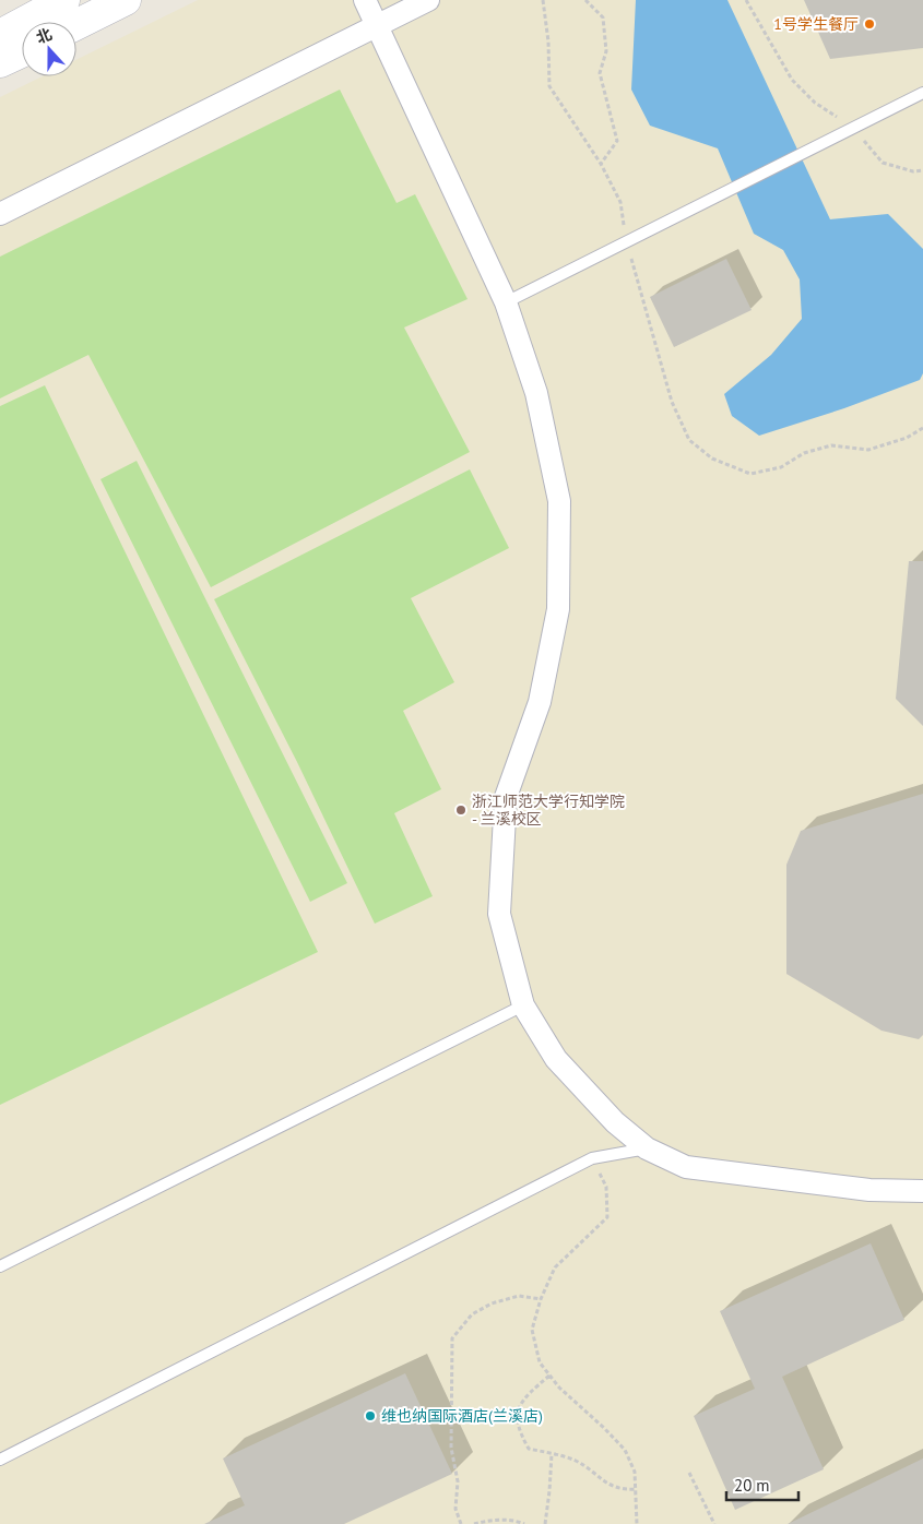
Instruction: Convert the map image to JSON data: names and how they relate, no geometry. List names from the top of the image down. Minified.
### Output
{"places":["1号学生餐厅","浙江师范大学行知学院 - 兰溪校区","维也纳国际酒店(兰溪店)"],"scale_bar":"20 m","north":"top"}
